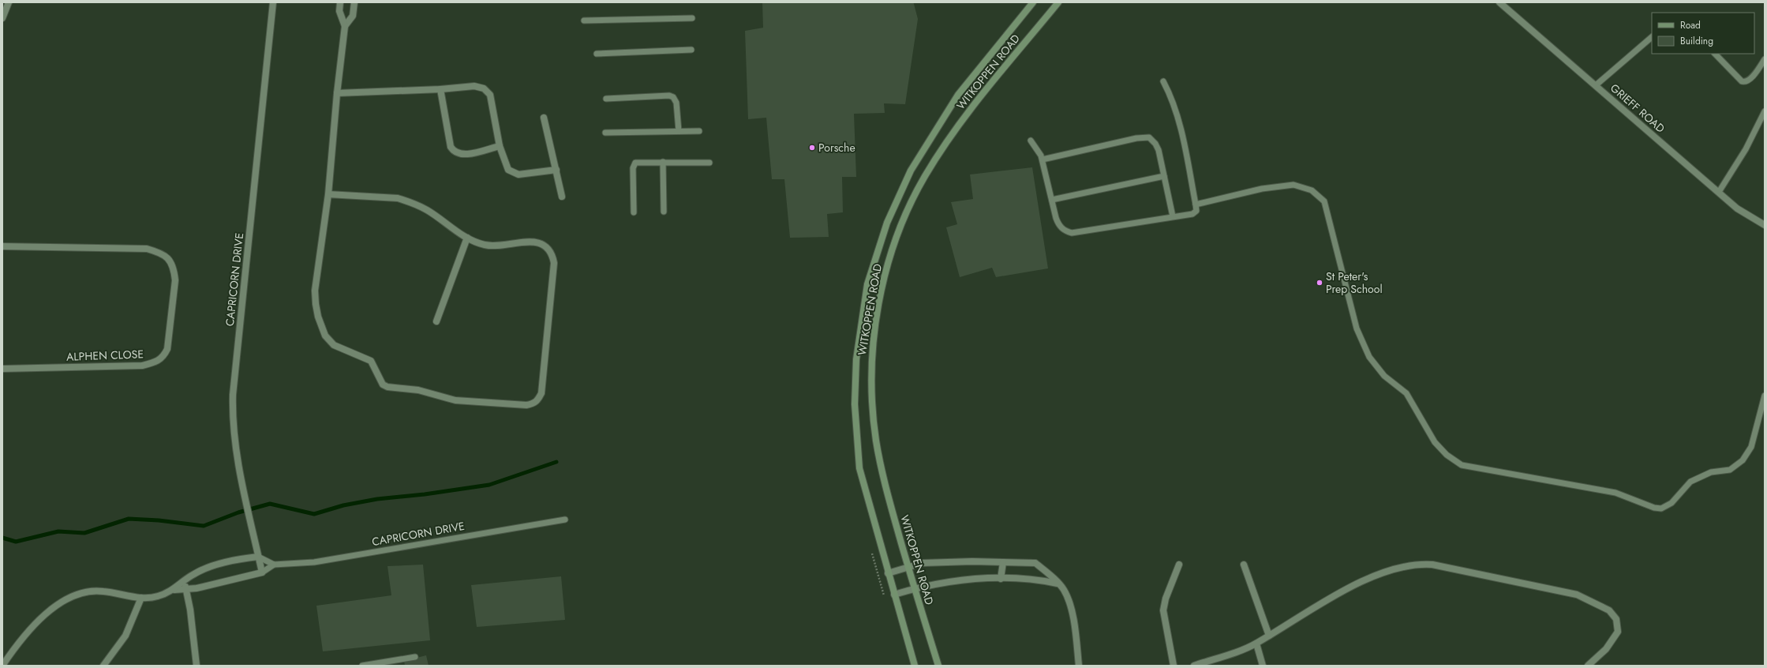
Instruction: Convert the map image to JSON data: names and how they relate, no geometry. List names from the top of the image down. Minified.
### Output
{"streets":{"main road":["WITKOPPEN ROAD"],"street":["GRIEFF ROAD","CAPRICORN DRIVE","ALPHEN CLOSE"]},"places":["Porsche","St Peter's Prep School"],"legend":["Road","Building"]}
